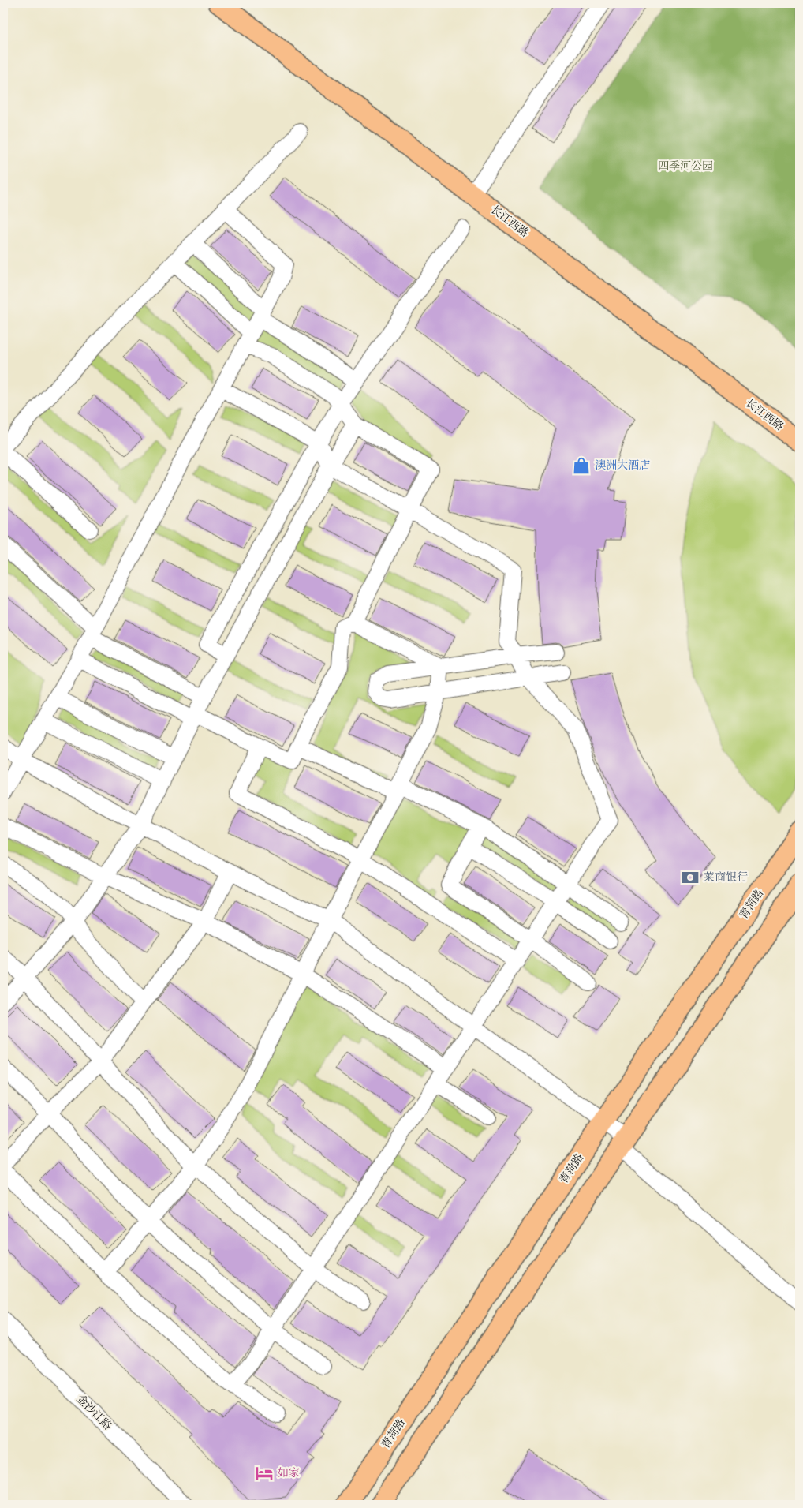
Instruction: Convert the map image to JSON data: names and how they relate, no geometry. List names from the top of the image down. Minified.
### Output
{"streets":{"main road":["长江西路","青菏路"],"street":["金沙江路"]},"parks":["四季河公园"],"places":{"shop":["澳洲大酒店"],"bank":["莱商银行"],"hotel":["如家"]}}
